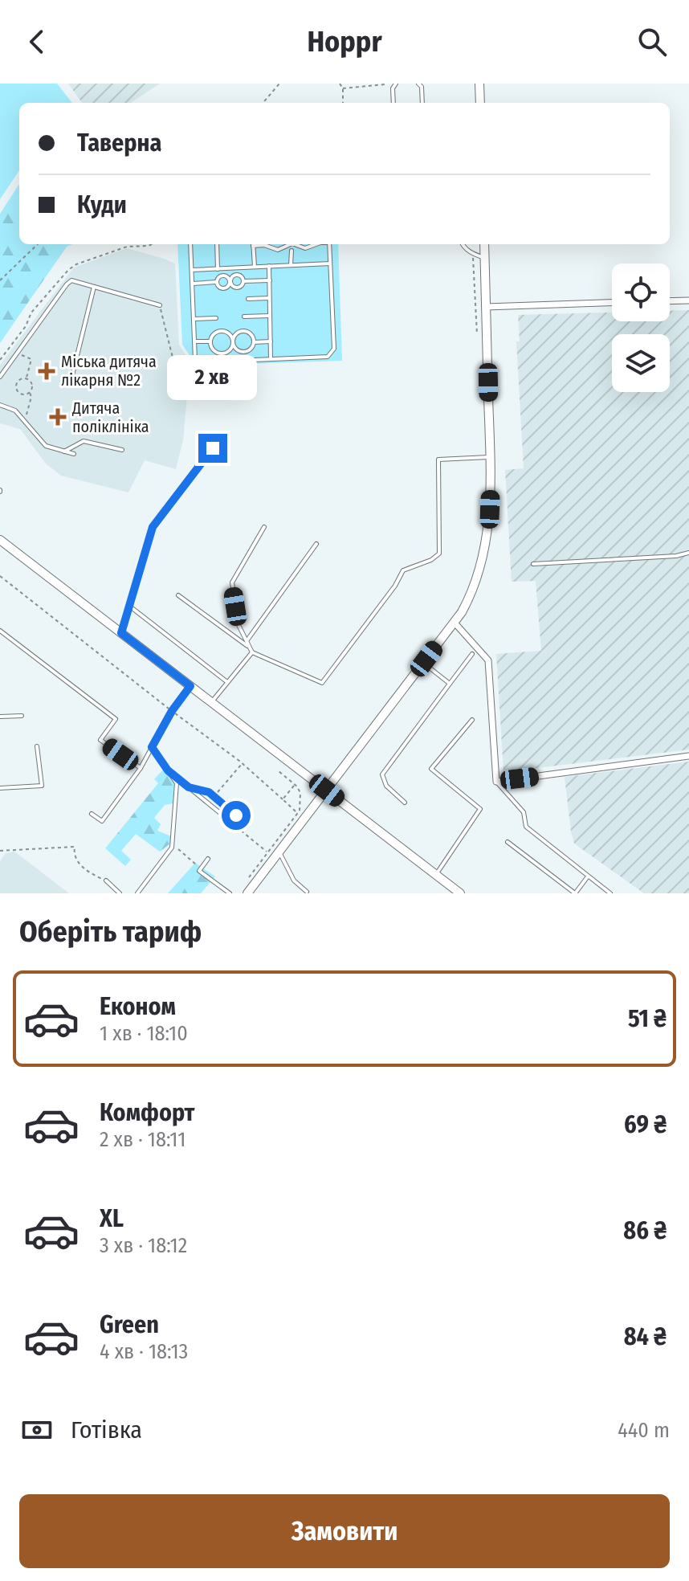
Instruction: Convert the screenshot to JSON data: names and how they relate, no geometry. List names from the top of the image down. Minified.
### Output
{"places":{"health":["Міська дитяча лікарня №2","Дитяча поліклініка"]},"page":{"header":"Hoppr","banner":["Таверна","Куди"],"bubble":"2 хв","heading":"Оберіть тариф","list":[{"name":"Економ","note":"1 хв · 18:10","value":"51 ₴"},{"name":"Комфорт","note":"2 хв · 18:11","value":"69 ₴"},{"name":"XL","note":"3 хв · 18:12","value":"86 ₴"},{"name":"Green","note":"4 хв · 18:13","value":"84 ₴"}],"pay":["Готівка","440 m"],"buttons":"Замовити"}}
